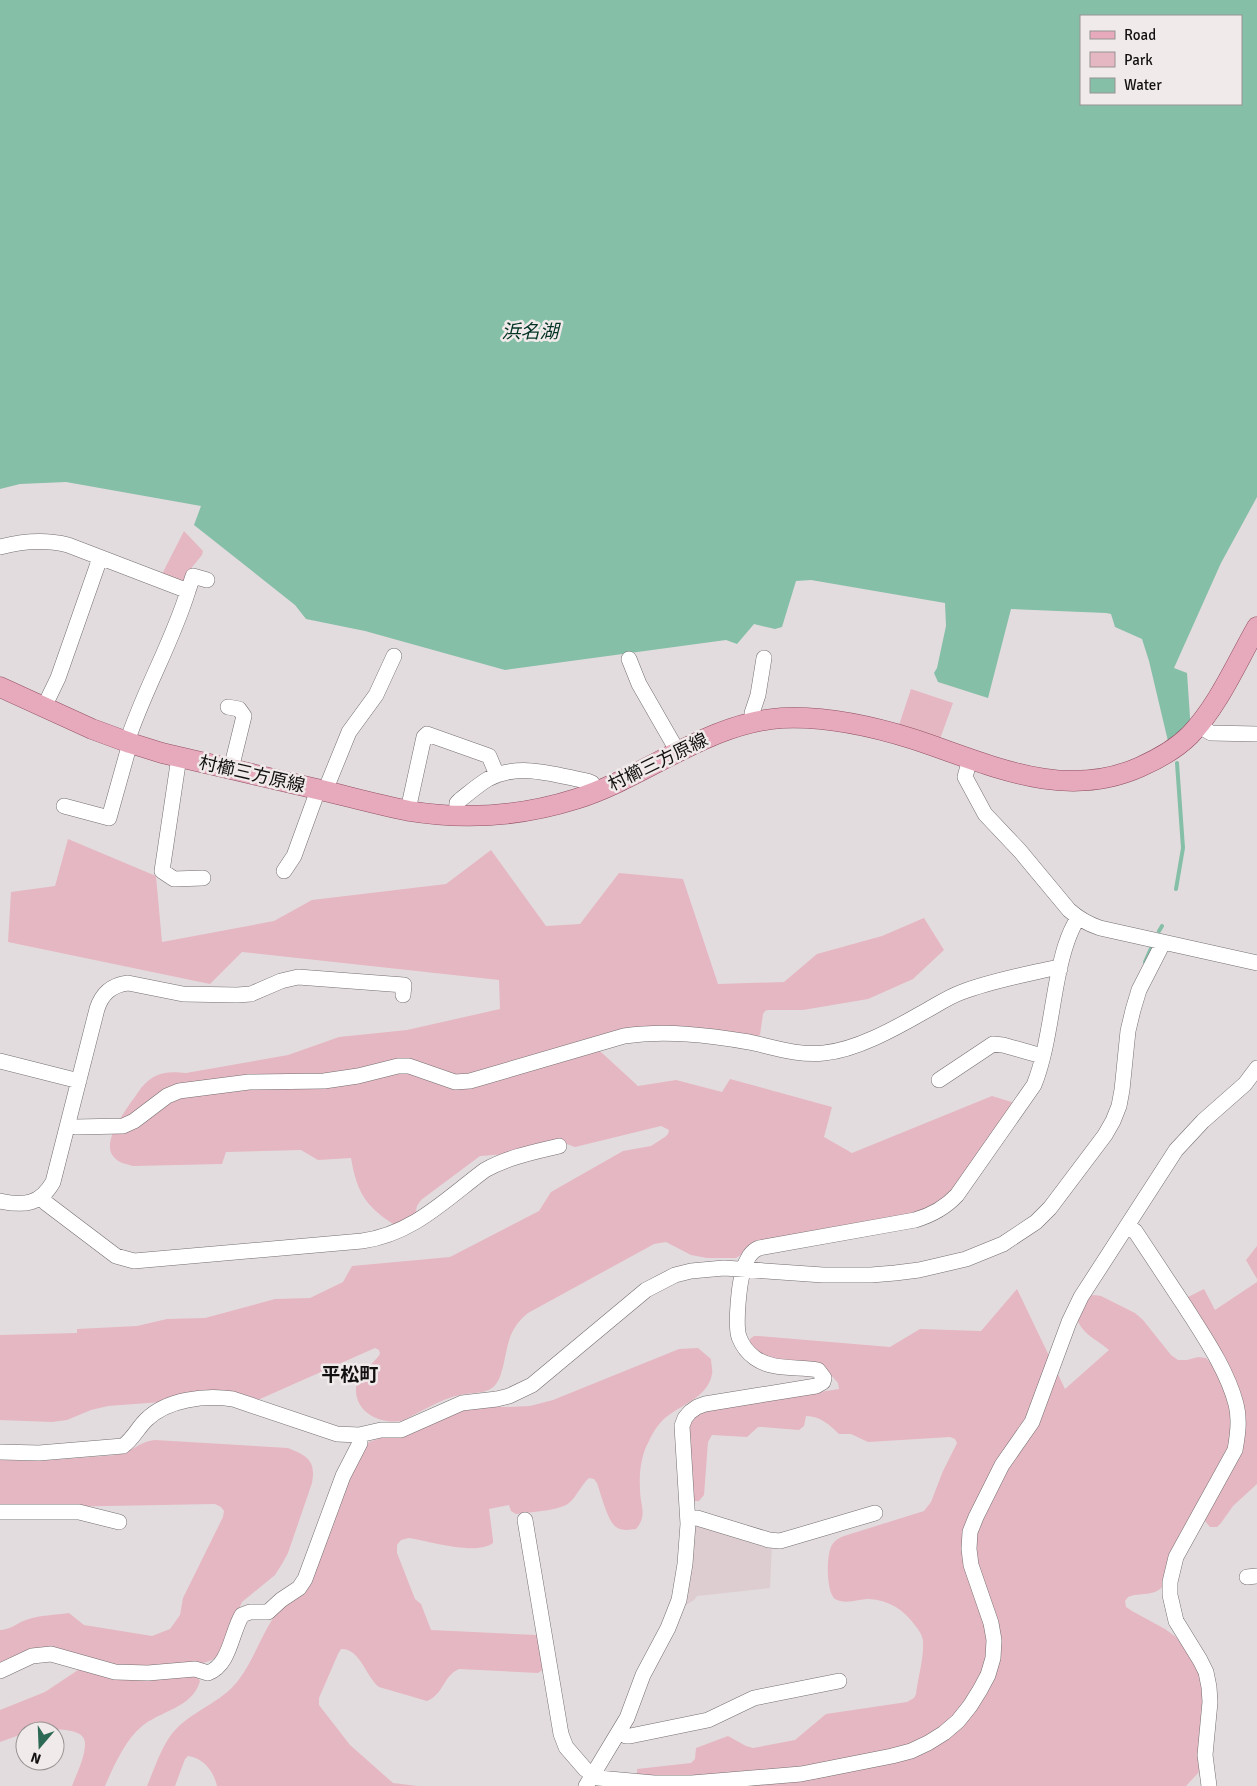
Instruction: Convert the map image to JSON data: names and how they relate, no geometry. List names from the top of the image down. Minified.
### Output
{"streets":{"main road":["村櫛三方原線"]},"districts":["平松町"],"water":["浜名湖"],"legend":["Road","Park","Water"],"north":"bottom"}
